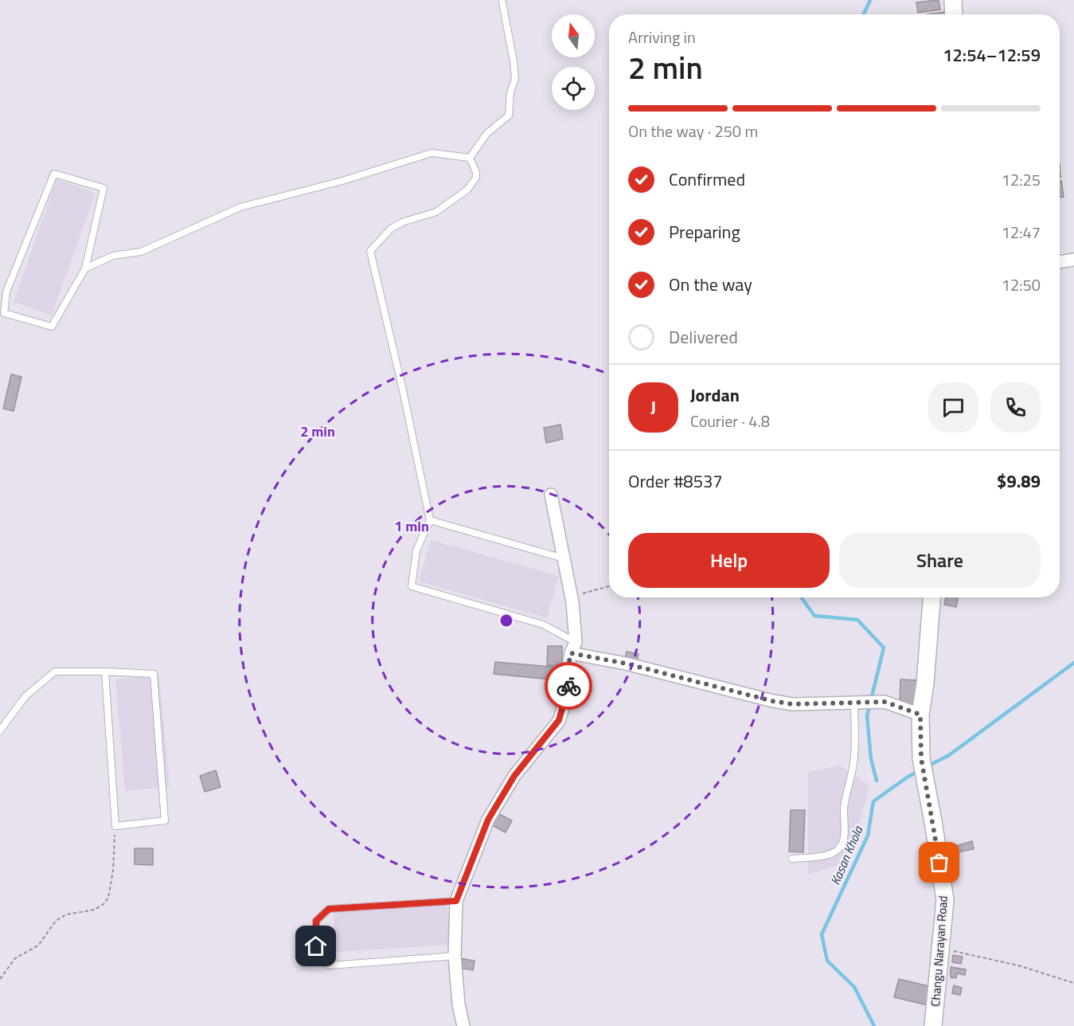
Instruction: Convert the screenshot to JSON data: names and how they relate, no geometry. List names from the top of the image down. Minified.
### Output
{"streets":{"main road":["Changu Narayan Road"]},"water":["Kasan Khola"],"north":"top","page":{"heading":["2 min","Arriving in","12:54–12:59"],"panel":["Jordan","Courier · 4.8","Order #8537","$9.89"],"bar":"On the way · 250 m","list":[["Confirmed","12:25"],["Preparing","12:47"],["On the way","12:50"],"Delivered"],"round":"J","buttons":["Help","Share"]},"rings":["2 min","1 min"]}
